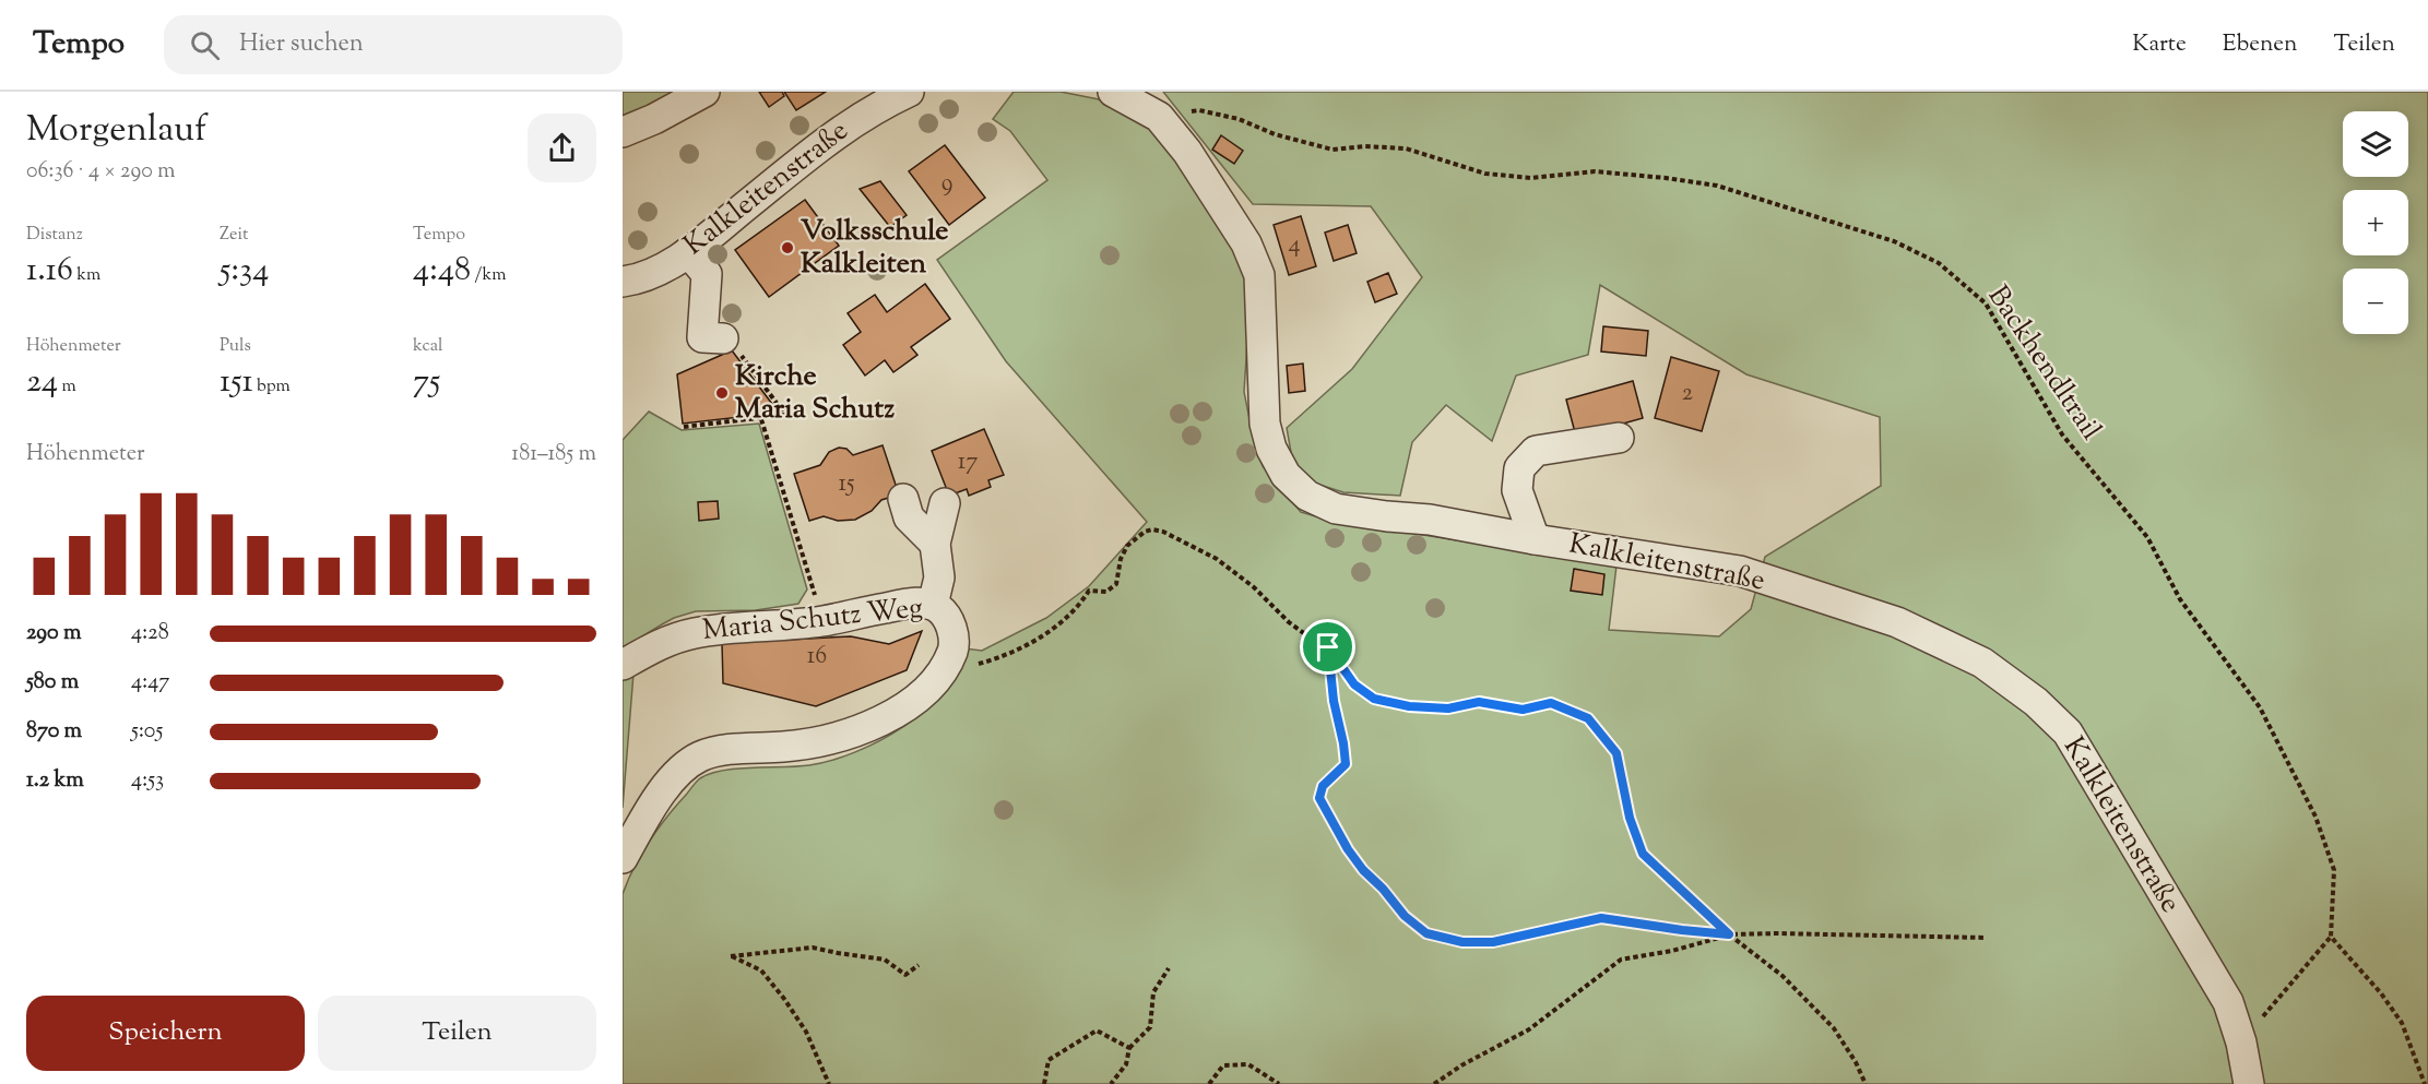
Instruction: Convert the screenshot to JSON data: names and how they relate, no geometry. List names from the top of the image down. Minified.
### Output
{"streets":{"street":["Kalkleitenstraße","Maria Schutz Weg"],"path":["Backhendltrail"]},"crossings":[["Kalkleitenstraße","Backhendltrail"]],"places":["Volksschule Kalkleiten","Kirche Maria Schutz"],"house_numbers":["9","4","2","17","15","16"],"page":{"header":"Tempo","search":"Hier suchen","nav":["Karte","Ebenen","Teilen"],"heading":["Morgenlauf","06:36 · 4 × 290 m"],"map_buttons":["+","−"],"stats":[["Distanz","1.16 km"],["Zeit","5:34"],["Tempo","4:48 /km"],["Höhenmeter","24 m"],["Puls","151 bpm"],["kcal","75"]],"chart":["Höhenmeter","181–185 m"],"list":[{"name":"290 m","note":"4:28"},{"name":"580 m","note":"4:47"},{"name":"870 m","note":"5:05"},{"name":"1.2 km","note":"4:53"}],"buttons":["Speichern","Teilen"]}}
